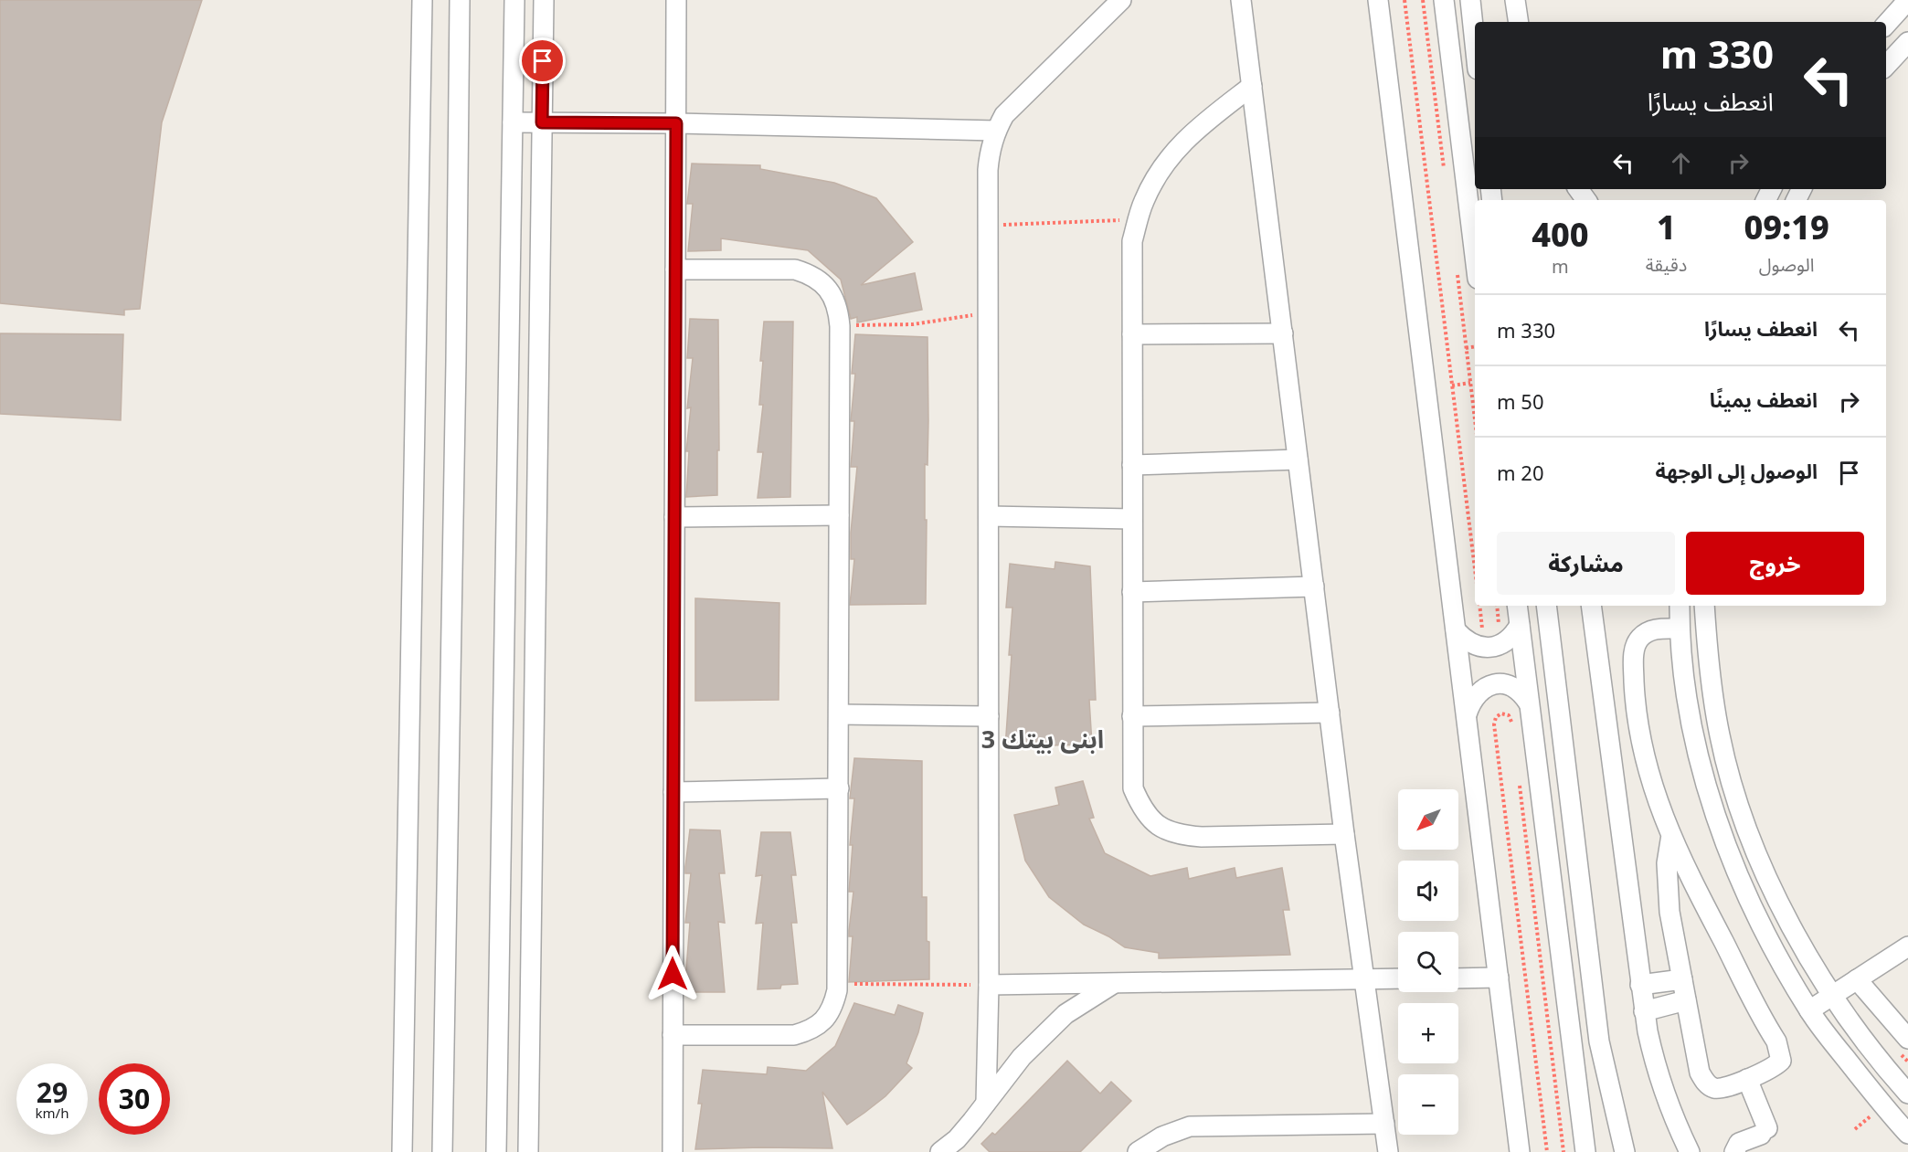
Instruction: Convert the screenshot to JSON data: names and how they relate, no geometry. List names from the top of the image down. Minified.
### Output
{"districts":["ابنى بيتك 3"],"north":"bottom left","page":{"turn":["330 m","انعطف يسارًا"],"eta":["09:19","الوصول","1","دقيقة","400","m"],"list":[{"name":"انعطف يسارًا","value":"330 m"},{"name":"انعطف يمينًا","value":"50 m"},{"name":"الوصول إلى الوجهة","value":"20 m"}],"buttons":["خروج","مشاركة"],"map_buttons":["+","−"],"speed":"29 km/h","limit":"30"}}
